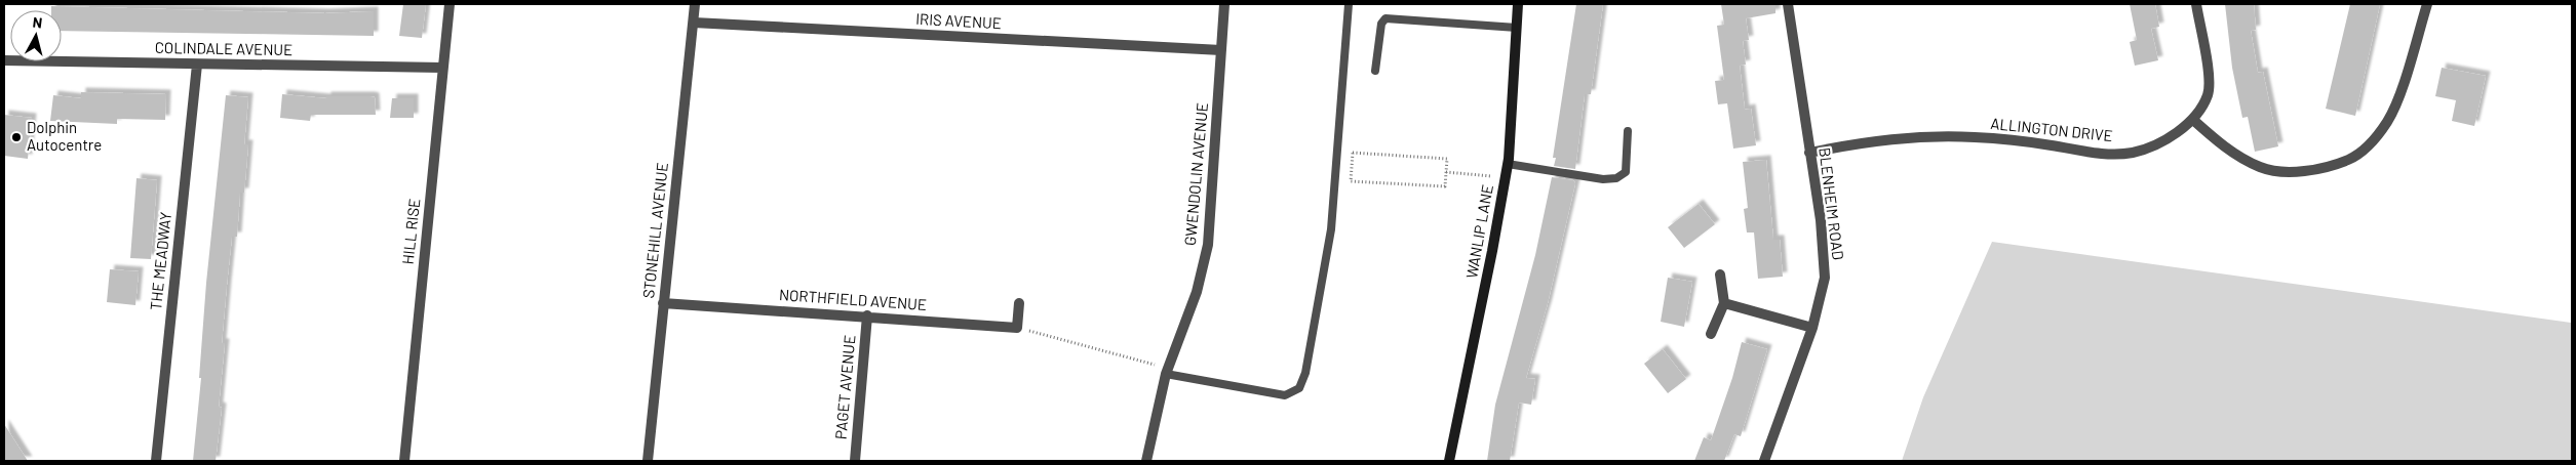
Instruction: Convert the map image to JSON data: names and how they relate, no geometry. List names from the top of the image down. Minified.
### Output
{"streets":{"street":["IRIS AVENUE","COLINDALE AVENUE","ALLINGTON DRIVE","GWENDOLIN AVENUE","BLENHEIM ROAD","STONEHILL AVENUE","HILL RISE","WANLIP LANE","THE MEADWAY","NORTHFIELD AVENUE","PAGET AVENUE"]},"crossings":[["IRIS AVENUE","GWENDOLIN AVENUE"],["IRIS AVENUE","STONEHILL AVENUE"],["COLINDALE AVENUE","HILL RISE"],["COLINDALE AVENUE","THE MEADWAY"],["ALLINGTON DRIVE","BLENHEIM ROAD"],["STONEHILL AVENUE","NORTHFIELD AVENUE"],["NORTHFIELD AVENUE","PAGET AVENUE"]],"places":["Dolphin Autocentre"],"north":"top"}
